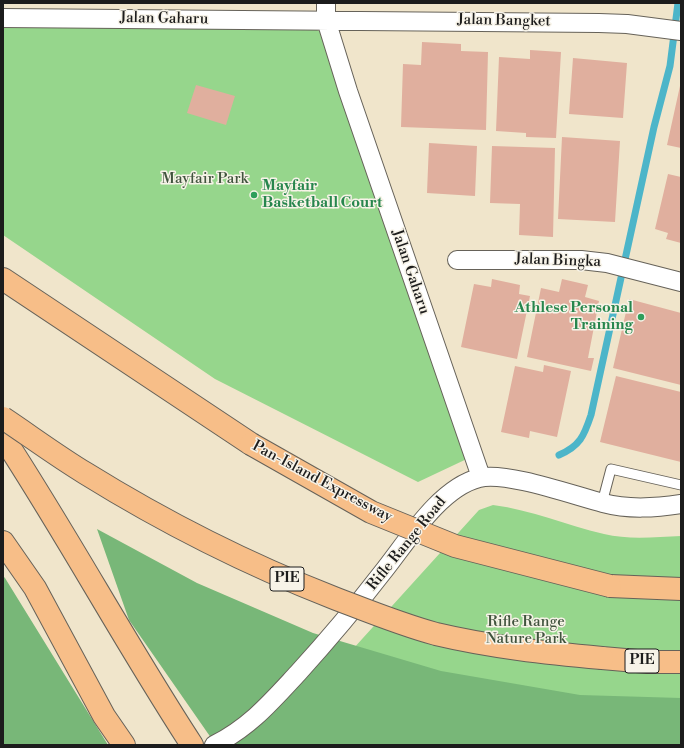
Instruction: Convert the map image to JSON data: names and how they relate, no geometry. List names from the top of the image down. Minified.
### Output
{"streets":{"highway":["Pan-Island Expressway","PIE"],"street":["Jalan Gaharu","Jalan Bangket","Jalan Bingka","Rifle Range Road"]},"crossings":[["Jalan Gaharu","Jalan Bangket"],["Jalan Gaharu","Rifle Range Road"]],"parks":["Mayfair Park","Rifle Range Nature Park"],"places":["Mayfair Basketball Court","Athlese Personal Training"]}
